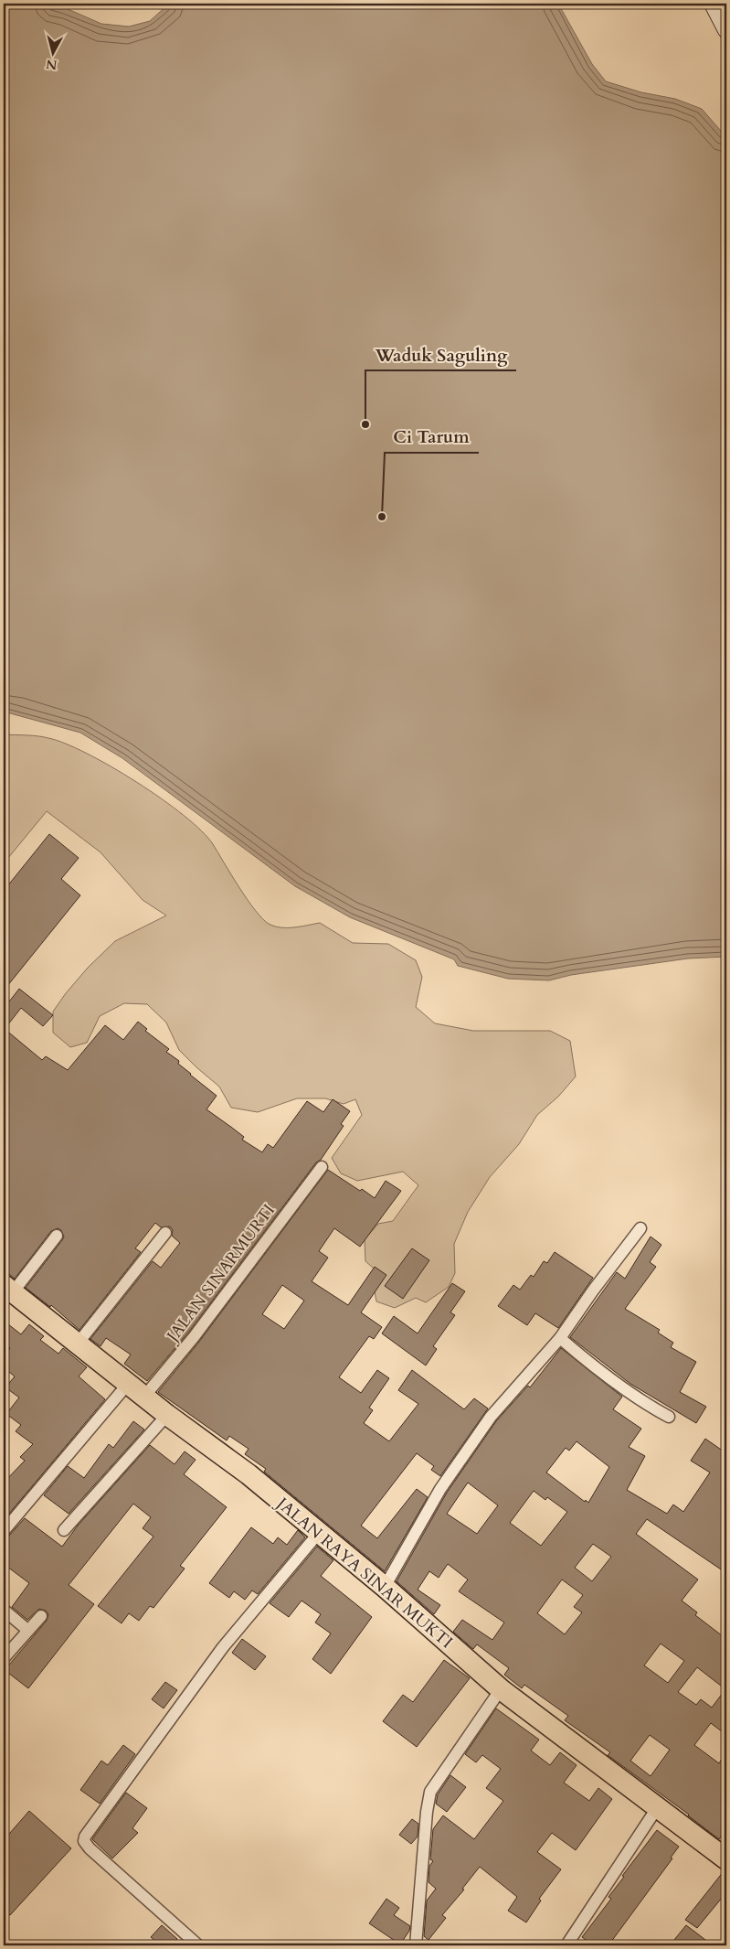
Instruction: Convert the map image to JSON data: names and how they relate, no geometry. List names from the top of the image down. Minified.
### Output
{"streets":{"highway":["JALAN RAYA SINAR MUKTI"],"street":["JALAN SINARMURTI"]},"crossings":[["JALAN SINARMURTI","JALAN RAYA SINAR MUKTI"]],"places":["Waduk Saguling","Ci Tarum"],"north":"bottom"}
